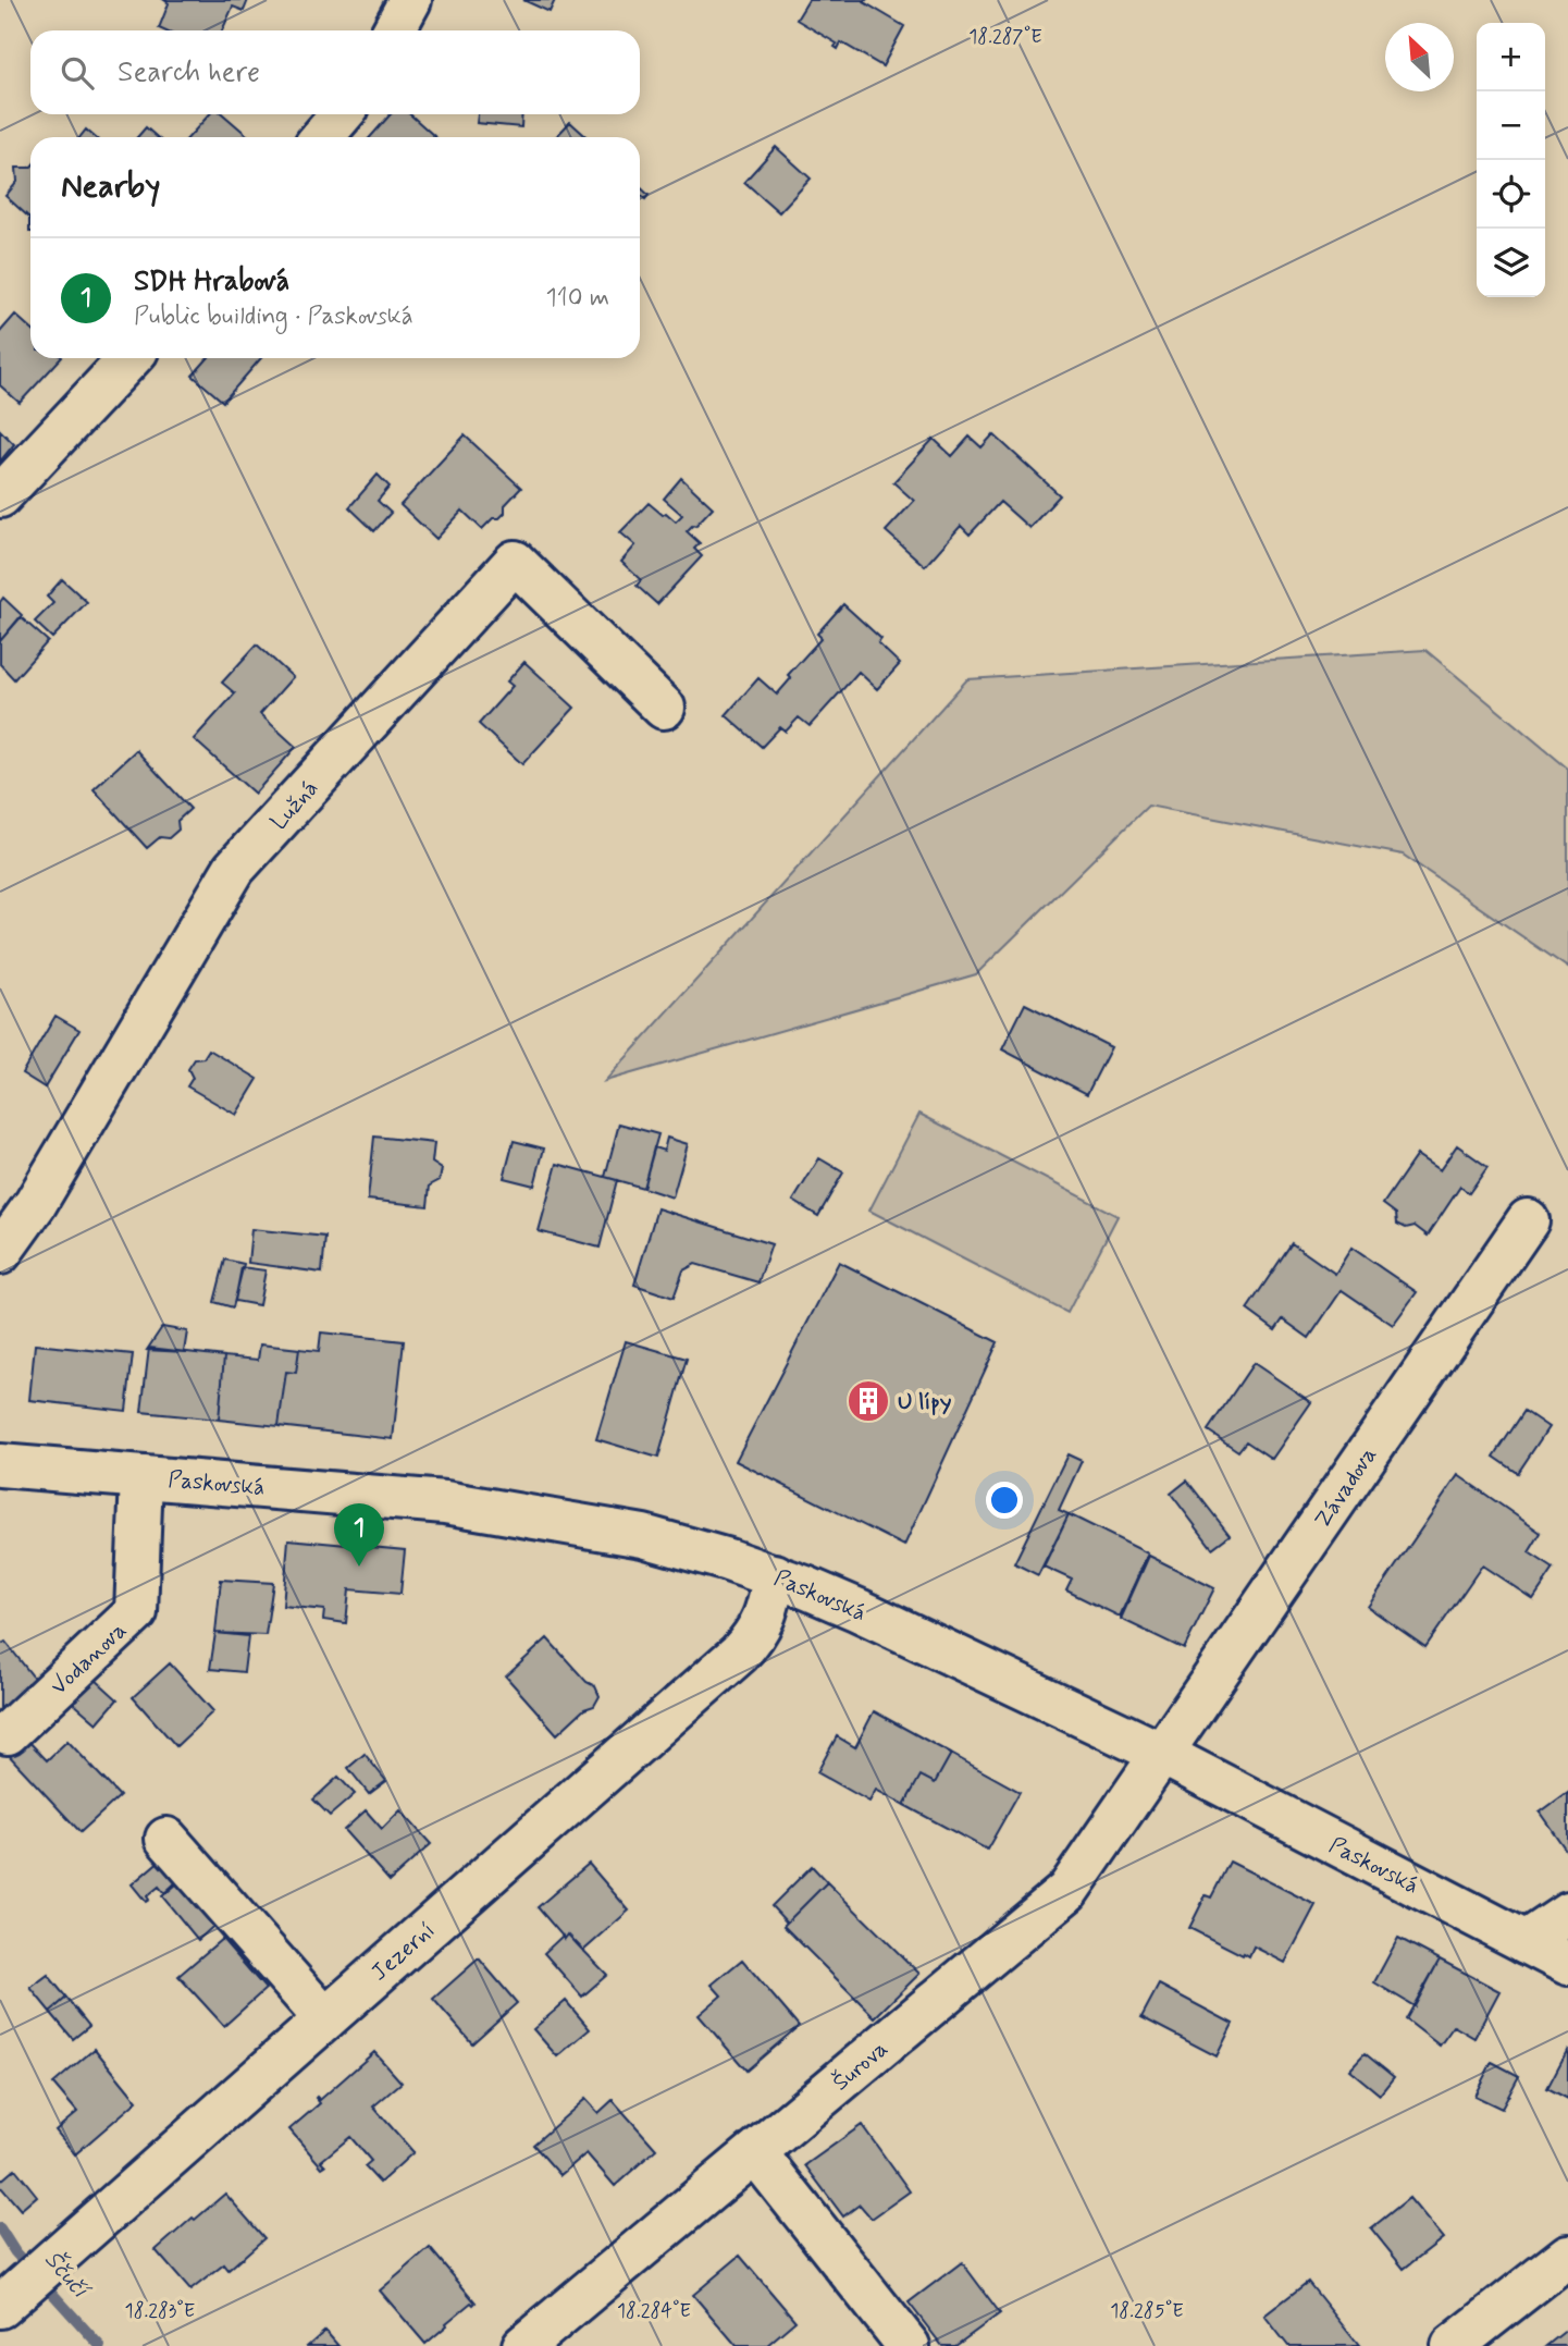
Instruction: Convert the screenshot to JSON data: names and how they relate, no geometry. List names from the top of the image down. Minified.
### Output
{"streets":{"street":["Lužná","Paskovská","Závadova","Vodanova","Jezerní","Šurova"]},"crossings":[["Paskovská","Závadova"],["Paskovská","Vodanova"],["Paskovská","Jezerní"],["Paskovská","Šurova"],["Závadova","Šurova"]],"water":["Ščučí"],"places":{"building":["U lípy"]},"north":"top left","page":{"map_buttons":["+","−"],"search":"Search here","heading":"Nearby","list":[{"mark":"1","name":"SDH Hrabová","note":"Public building · Paskovská","value":"110 m"}],"pins":"1"},"coordinates":["18.287°E","18.283°E","18.284°E","18.285°E"]}
